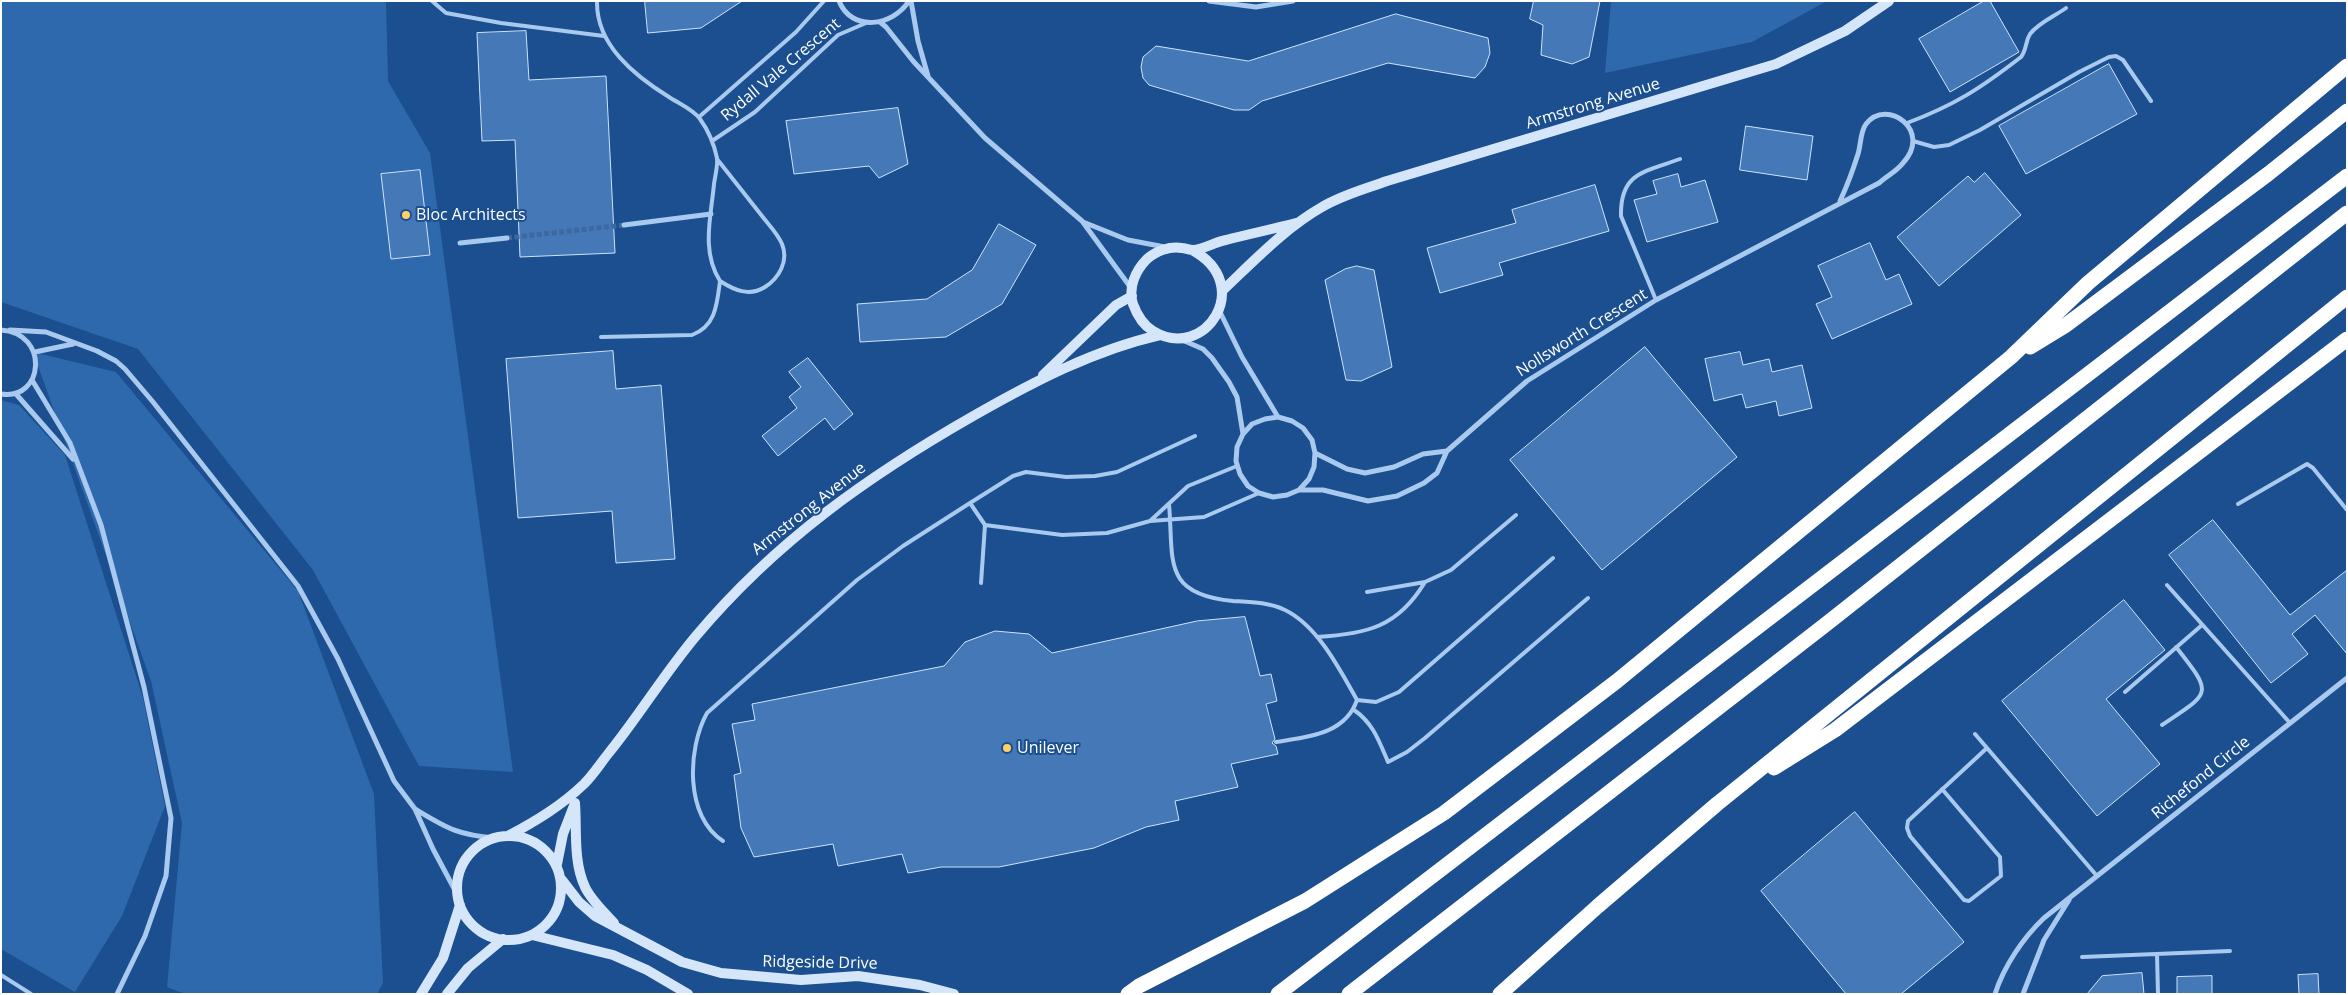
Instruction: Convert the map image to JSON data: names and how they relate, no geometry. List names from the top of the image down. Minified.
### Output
{"streets":{"street":["Armstrong Avenue","Nollsworth Crescent","Richefond Circle","Ridgeside Drive"],"lane":["Rydall Vale Crescent"]},"crossings":[["Armstrong Avenue","Ridgeside Drive"]],"places":["Bloc Architects","Unilever"]}
